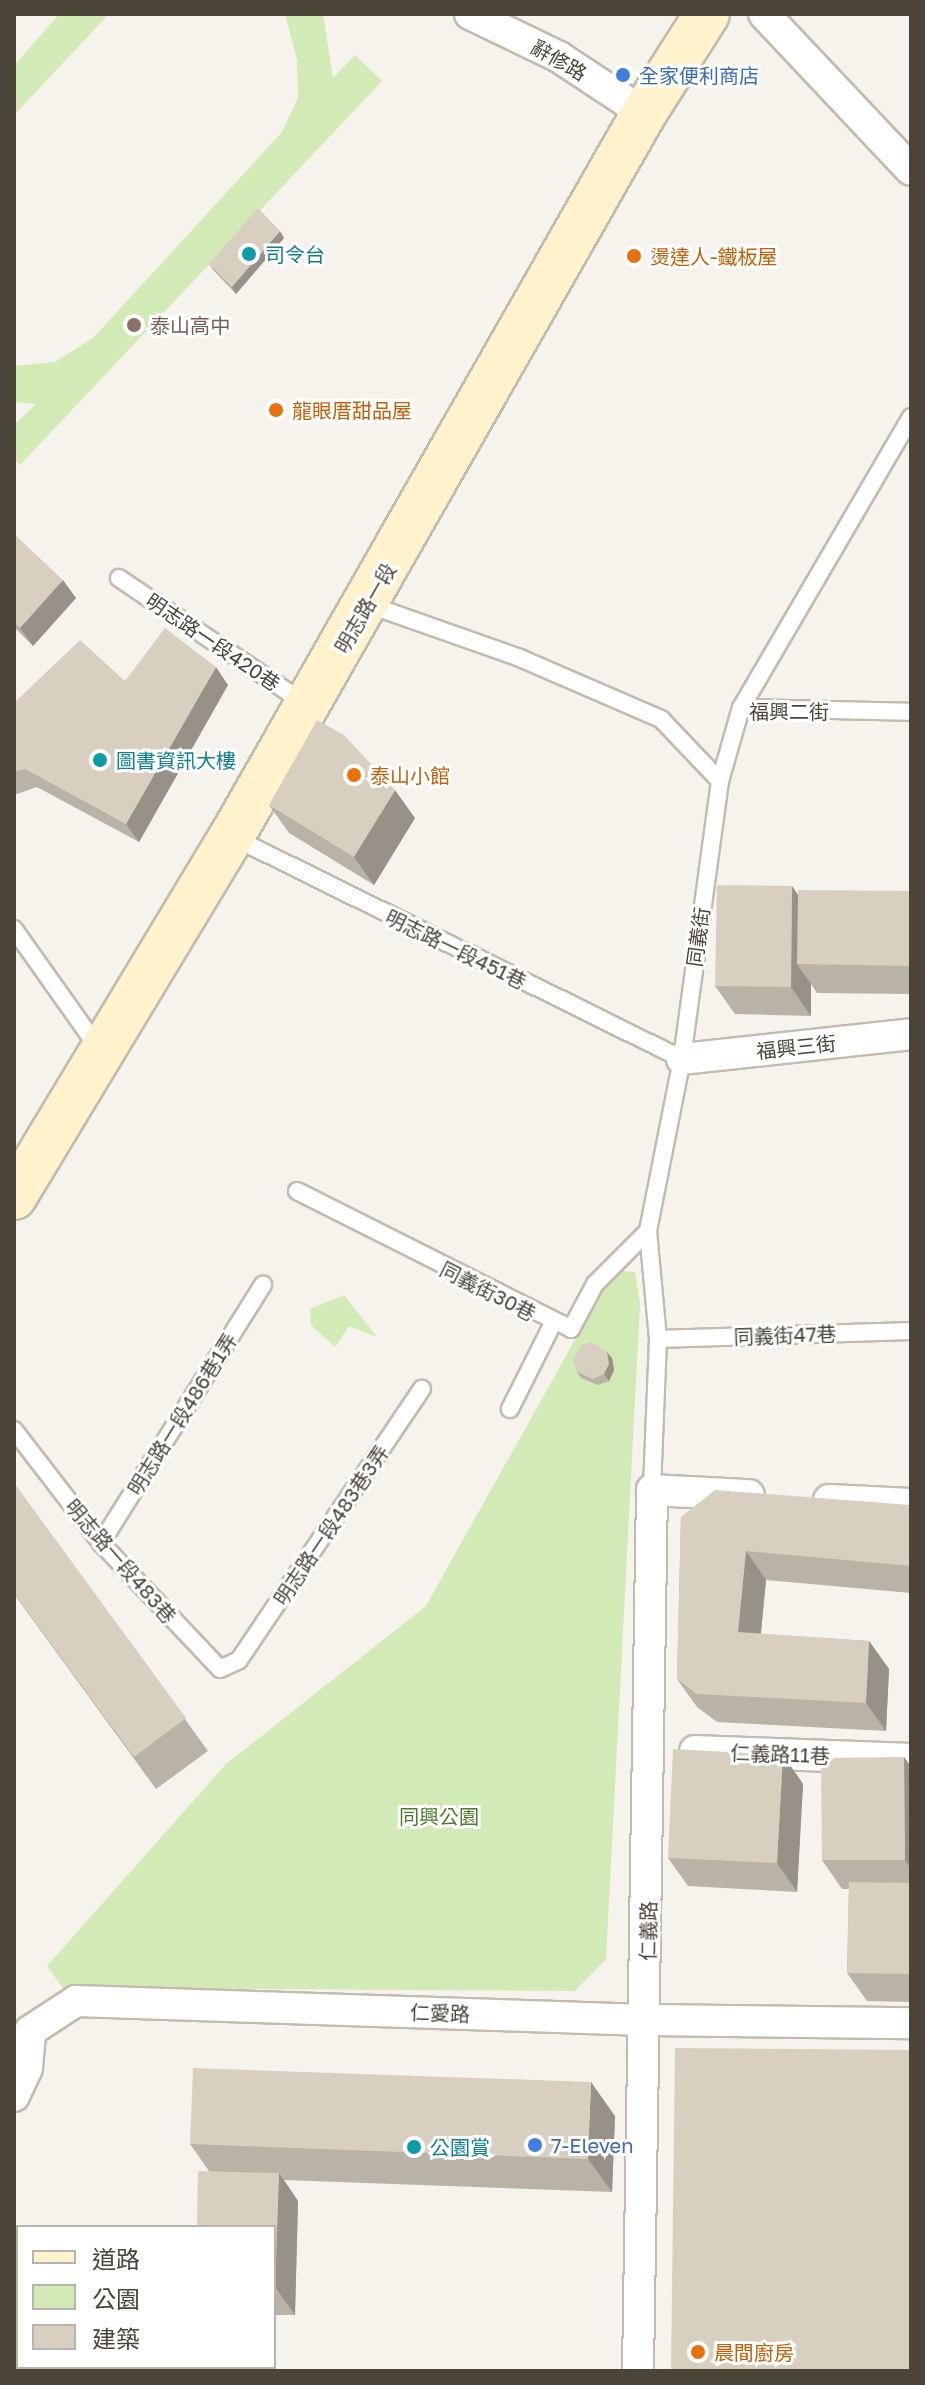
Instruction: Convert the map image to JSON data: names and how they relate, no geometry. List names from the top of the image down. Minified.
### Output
{"streets":{"main road":["明志路一段"],"street":["辭修路","福興三街","仁義路11巷","仁義路","仁愛路"],"lane":["明志路一段420巷","福興二街","同義街","明志路一段451巷","同義街30巷","同義街47巷","明志路一段486巷1弄","明志路一段483巷3弄","明志路一段483巷"]},"crossings":[["辭修路","明志路一段"],["明志路一段","明志路一段420巷"],["明志路一段","明志路一段451巷"],["福興二街","同義街"],["同義街","明志路一段451巷"],["同義街","福興三街"],["同義街","同義街30巷"],["同義街","同義街47巷"],["同義街","仁義路"],["明志路一段451巷","福興三街"],["明志路一段486巷1弄","明志路一段483巷"],["明志路一段483巷3弄","明志路一段483巷"],["仁義路11巷","仁義路"],["仁義路","仁愛路"]],"parks":["同興公園"],"places":["全家便利商店","司令台","燙達人-鐵板屋","泰山高中","龍眼厝甜品屋","圖書資訊大樓","泰山小館","7-Eleven","公園賞","晨間廚房"],"legend":["道路","公園","建築"]}
